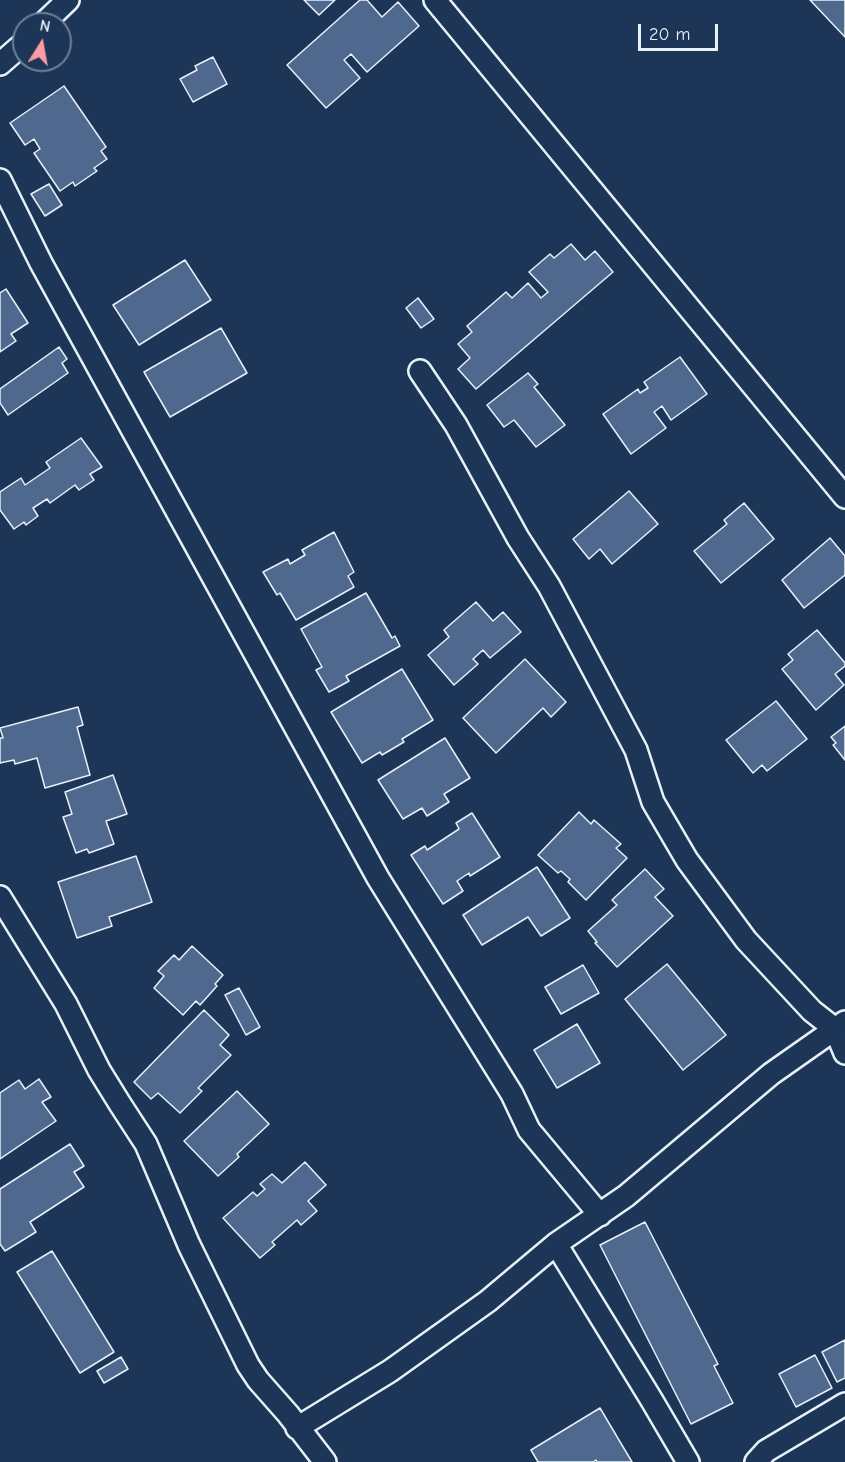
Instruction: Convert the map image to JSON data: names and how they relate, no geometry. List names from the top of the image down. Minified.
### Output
{"scale_bar":"20 m","north":"top"}
